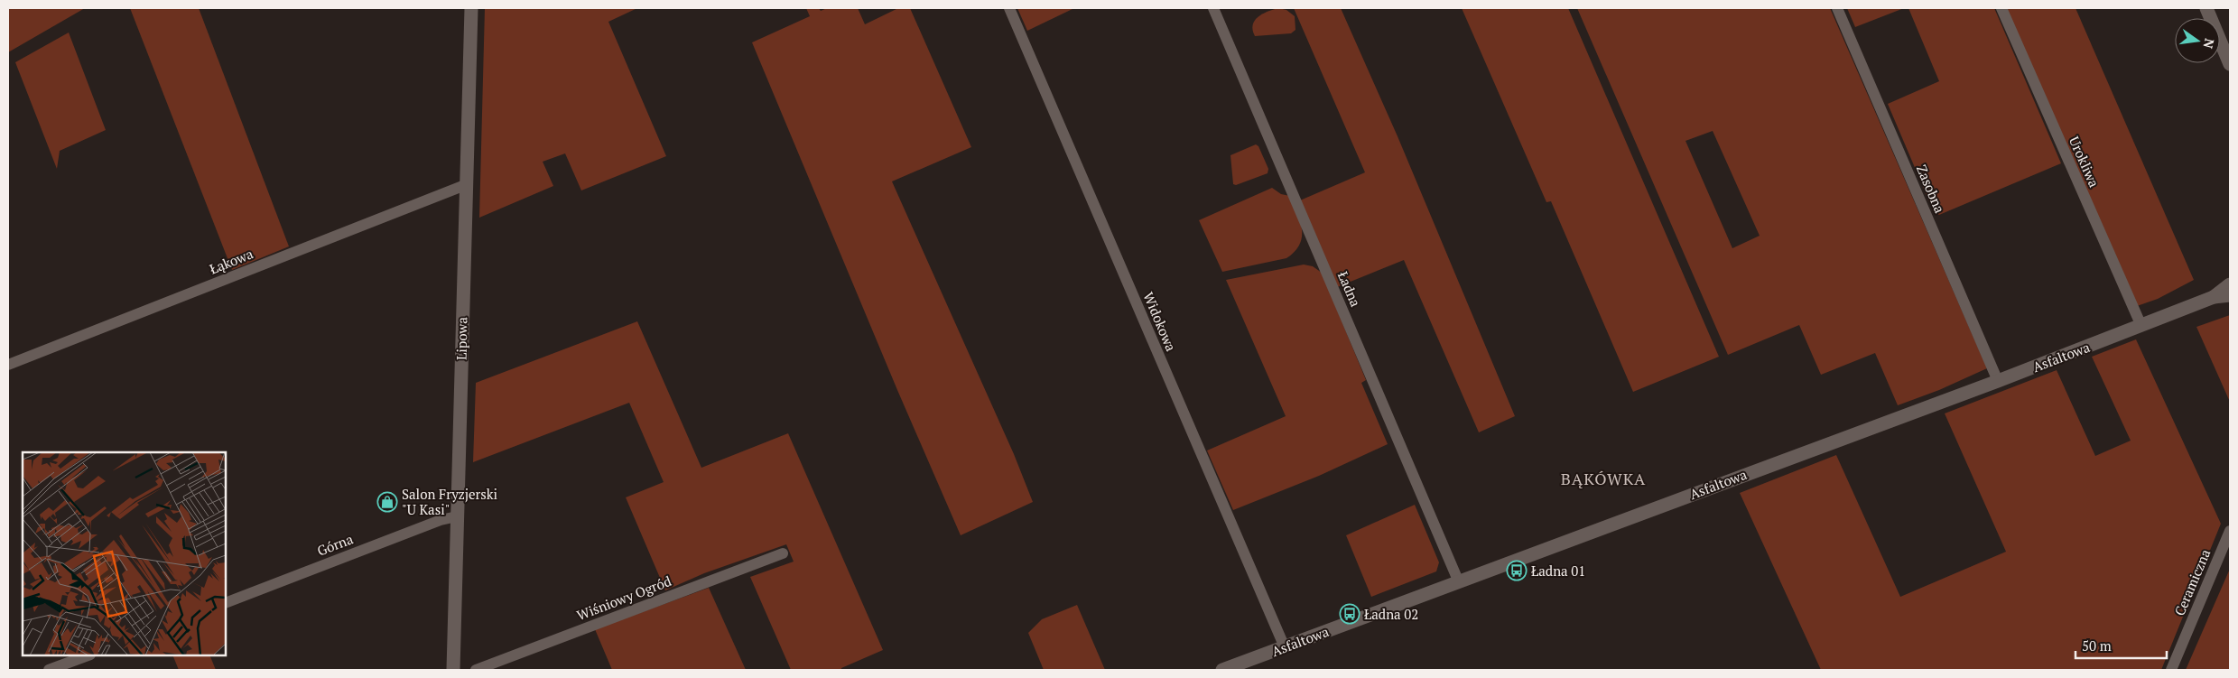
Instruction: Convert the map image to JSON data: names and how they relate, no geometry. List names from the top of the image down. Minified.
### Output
{"streets":{"street":["Urokliwa","Zasobna","Łąkowa","Ładna","Widokowa","Lipowa","Asfaltowa","Górna","Ceramiczna","Wiśniowy Ogród"]},"crossings":[["Urokliwa","Asfaltowa"],["Zasobna","Asfaltowa"],["Łąkowa","Lipowa"],["Ładna","Asfaltowa"],["Widokowa","Asfaltowa"],["Lipowa","Górna"]],"districts":["BĄKÓWKA"],"places":{"shop":["Salon Fryzjerski \"U Kasi\""],"bus stop":["Ładna 01","Ładna 02"]},"scale_bar":"50 m","north":"right"}
